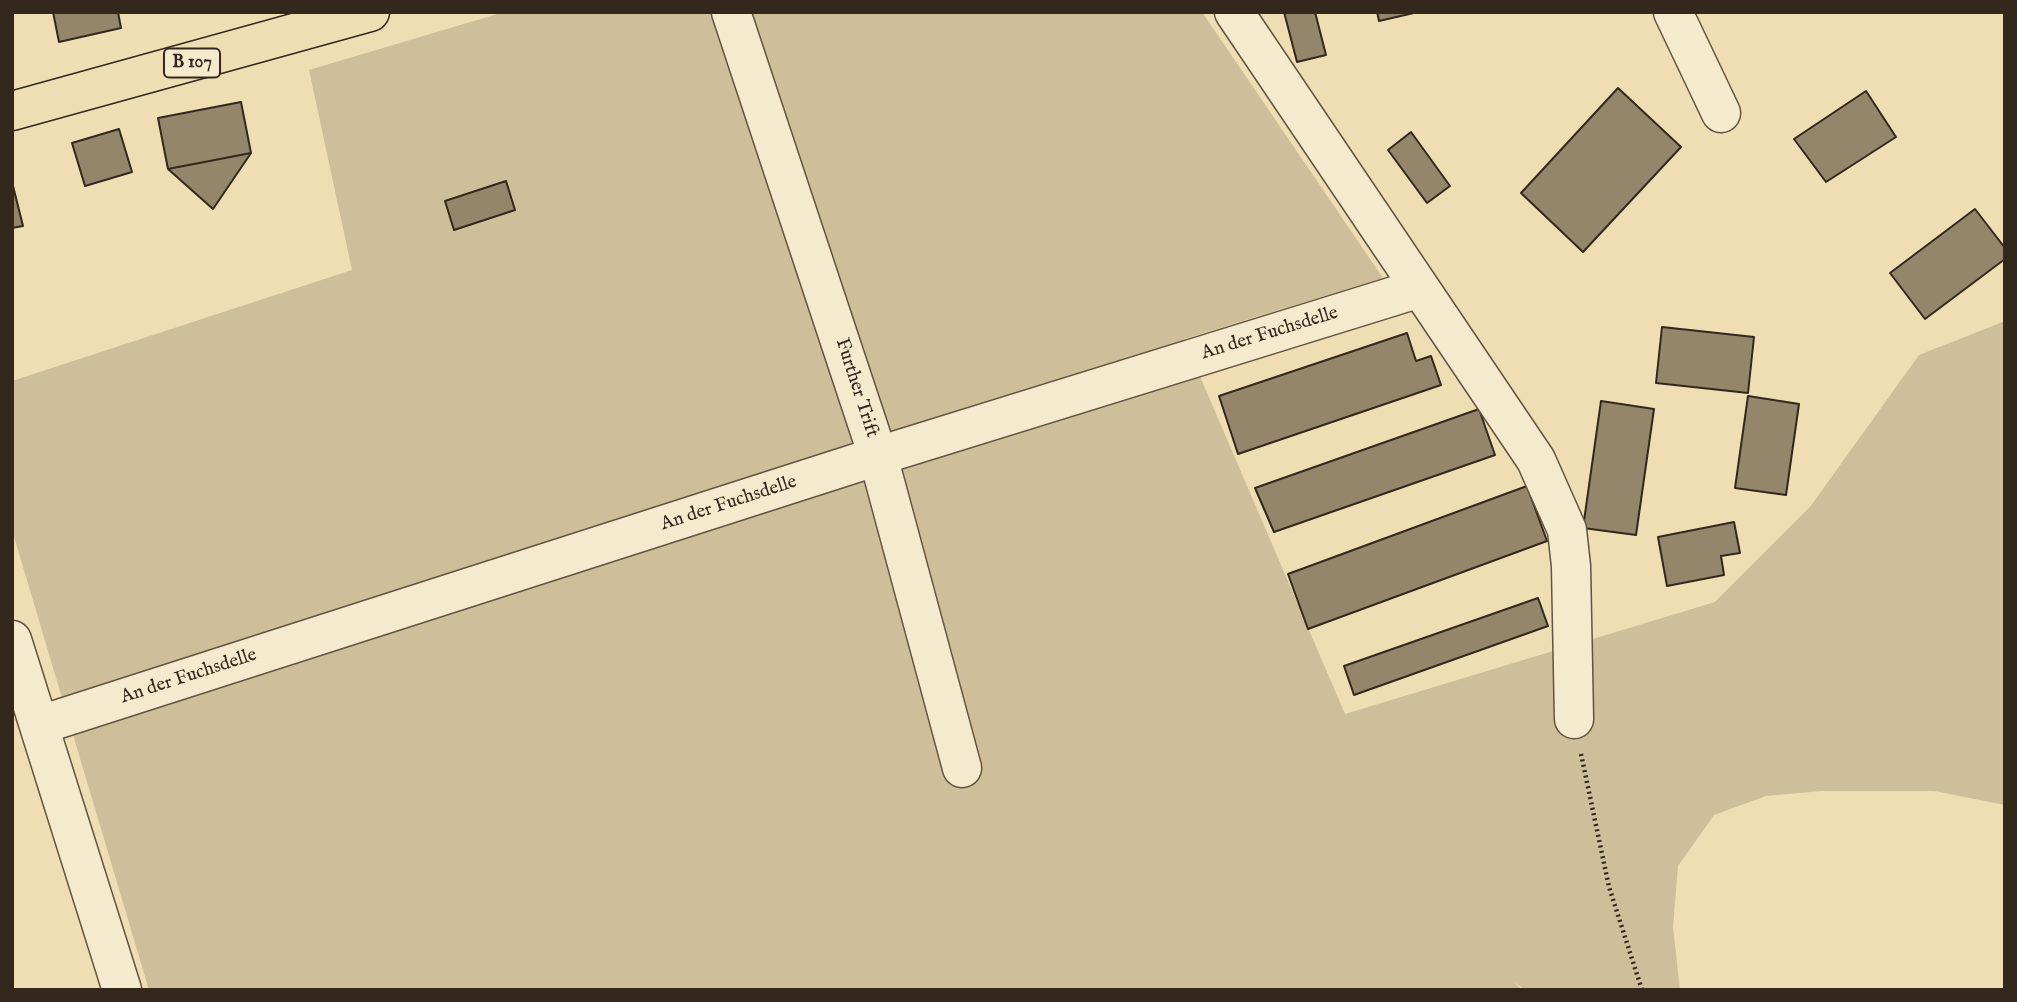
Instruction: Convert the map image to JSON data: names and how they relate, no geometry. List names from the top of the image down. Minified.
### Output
{"streets":{"main road":["B 107"],"street":["An der Fuchsdelle","Further Trift"]},"crossings":[["An der Fuchsdelle","Further Trift"]]}
